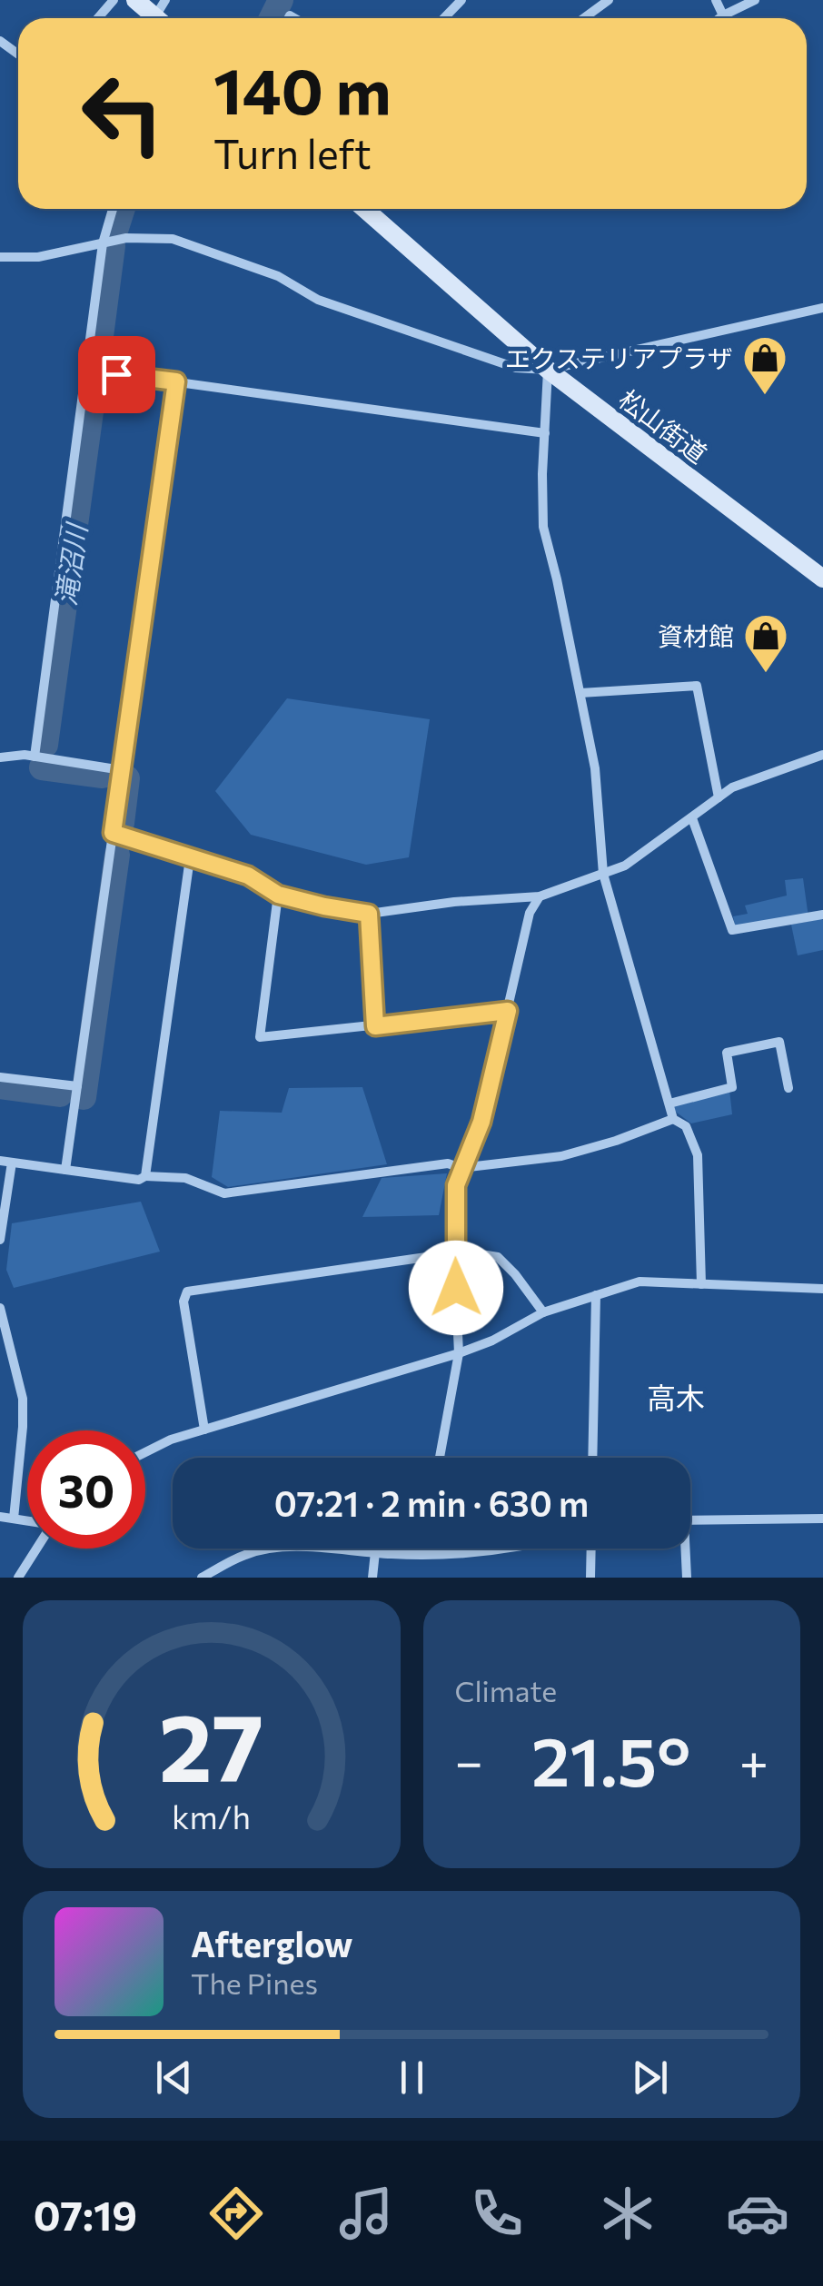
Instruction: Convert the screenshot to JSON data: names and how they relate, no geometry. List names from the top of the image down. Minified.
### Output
{"streets":{"main road":["松山街道"]},"districts":["高木"],"water":["滝沼川"],"places":{"shop":["エクステリアプラザ","資材館"]},"page":{"turn":["140 m","Turn left"],"limit":"30","trip":"07:21 · 2 min · 630 m","tile":"Climate","heat":["−","21.5°","+"],"song":["Afterglow","The Pines"],"tabs":"07:19","gauge":["27","km/h"]}}
